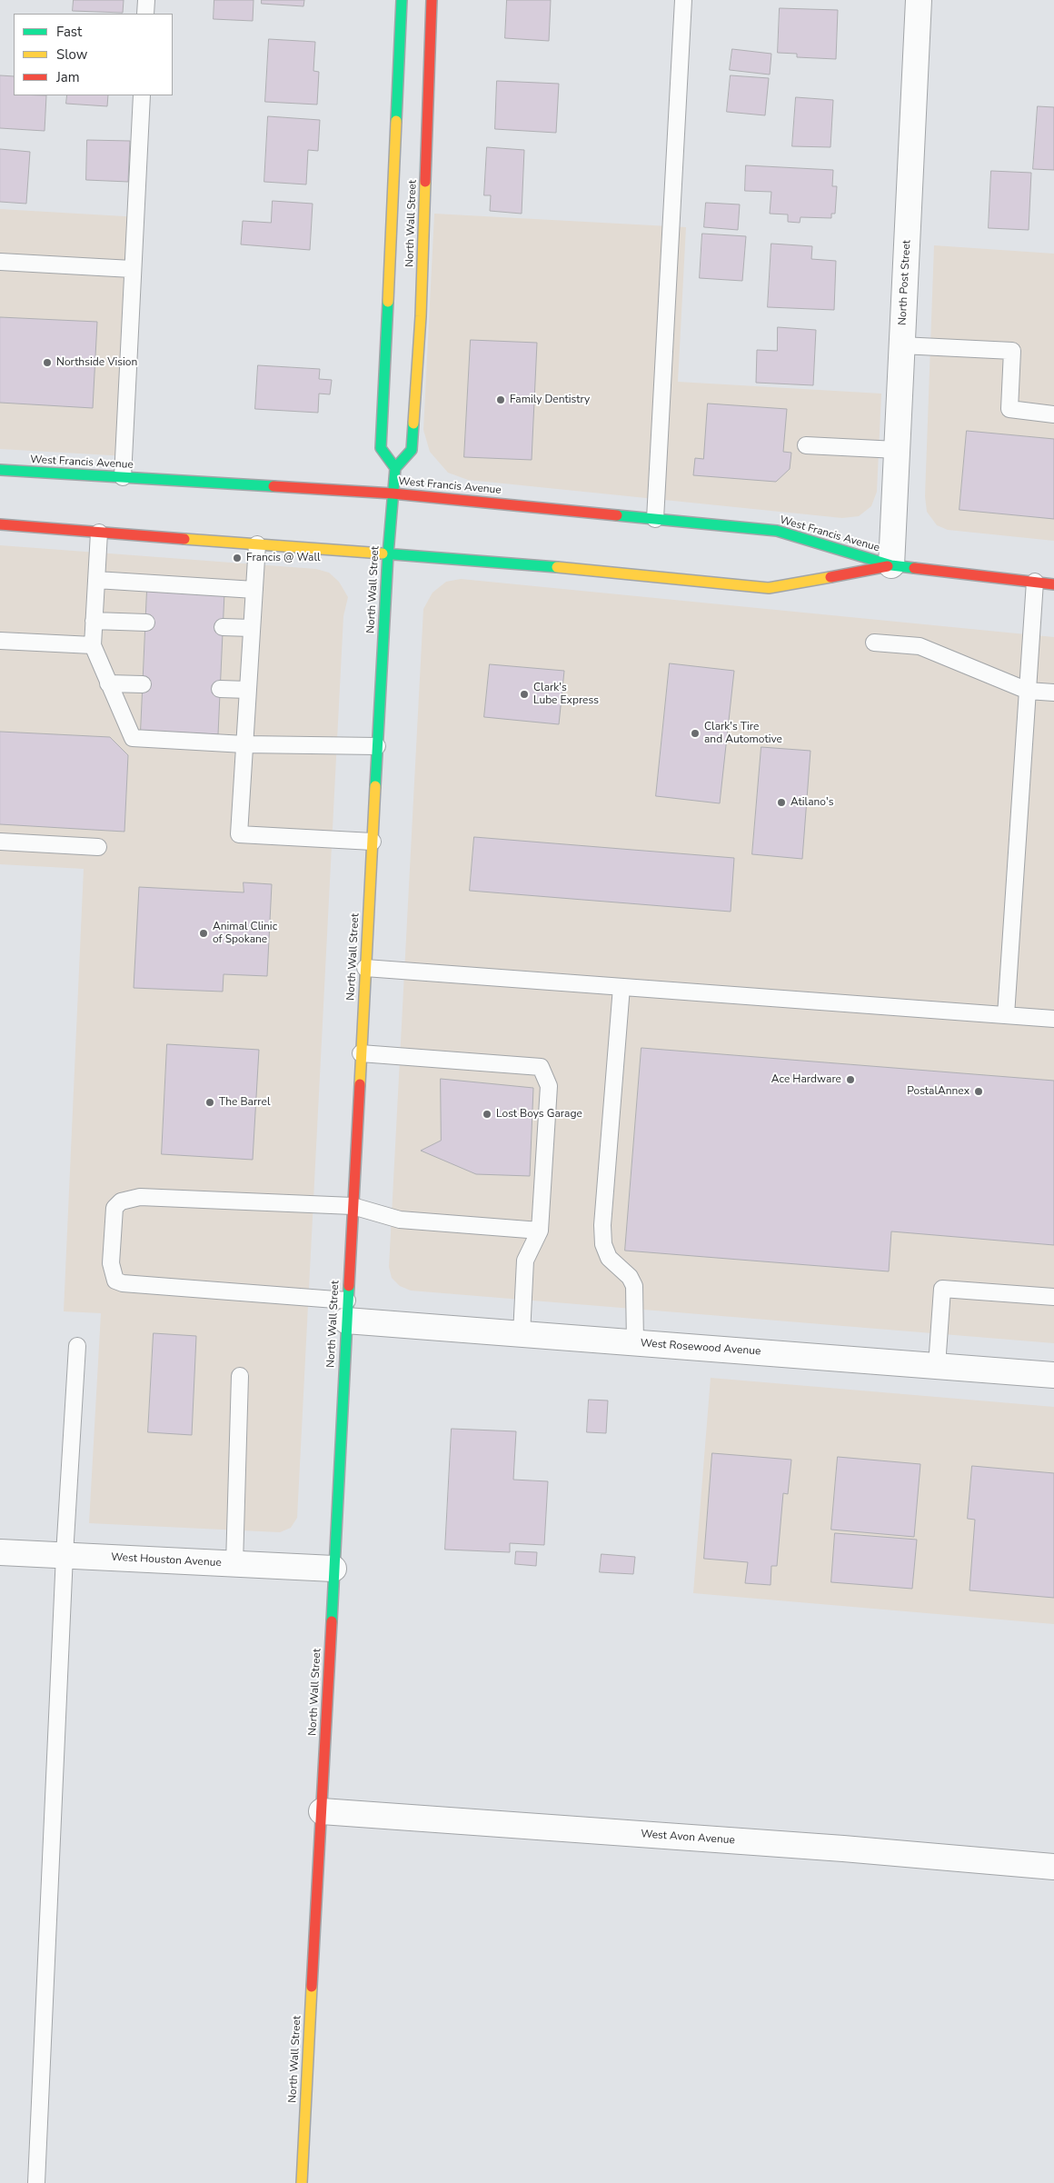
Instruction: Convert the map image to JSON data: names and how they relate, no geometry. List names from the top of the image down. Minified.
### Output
{"streets":{"street":["North Wall Street","North Post Street","West Francis Avenue","West Rosewood Avenue","West Houston Avenue","West Avon Avenue"]},"crossings":[["North Wall Street","West Francis Avenue"],["North Wall Street","West Rosewood Avenue"],["North Wall Street","West Houston Avenue"],["North Wall Street","West Avon Avenue"],["North Post Street","West Francis Avenue"]],"places":["Northside Vision","Family Dentistry","Francis @ Wall","Clark's Lube Express","Clark's Tire and Automotive","Atilano's","Animal Clinic of Spokane","Ace Hardware","PostalAnnex","The Barrel","Lost Boys Garage"],"legend":["Fast","Slow","Jam"]}
